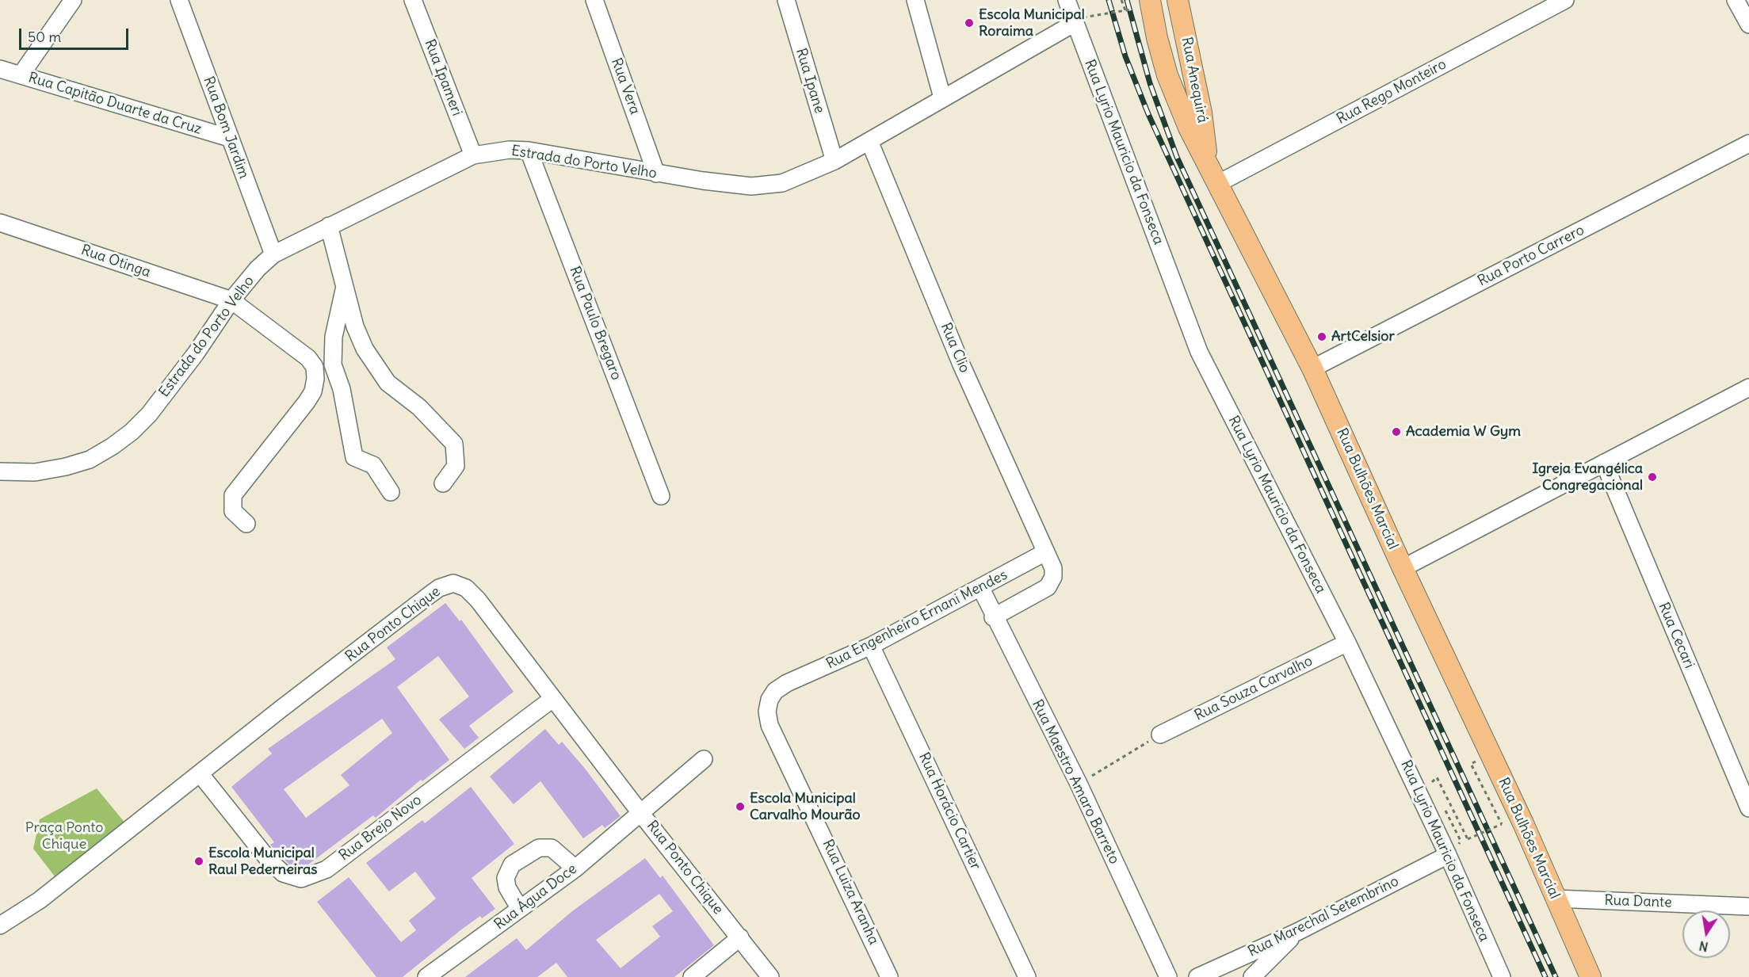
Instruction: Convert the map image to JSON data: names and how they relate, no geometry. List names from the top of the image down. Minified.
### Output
{"streets":{"main road":["Rua Anequirá","Rua Bulhões Marcial"],"street":["Rua Ipameri","Rua Ipane","Rua Vera","Rua Rego Monteiro","Rua Capitão Duarte da Cruz","Rua Bom Jardim","Rua Lyrio Mauricio da Fonseca","Estrada do Porto Velho","Rua Porto Carrero","Rua Otinga","Rua Paulo Bregaro","Rua Clio","Rua Engenheiro Ernani Mendes","Rua Ponto Chique","Rua Cecari","Rua Souza Carvalho","Rua Maestro Amaro Barreto","Rua Horácio Cartier","Rua Brejo Novo","Rua Luiza Aranha","Rua Água Doce","Rua Dante","Rua Marechal Setembrino"]},"crossings":[["Rua Ipameri","Estrada do Porto Velho"],["Rua Anequirá","Rua Bulhões Marcial"],["Rua Ipane","Estrada do Porto Velho"],["Rua Vera","Estrada do Porto Velho"],["Rua Rego Monteiro","Rua Bulhões Marcial"],["Rua Capitão Duarte da Cruz","Rua Bom Jardim"],["Rua Bom Jardim","Estrada do Porto Velho"],["Rua Lyrio Mauricio da Fonseca","Estrada do Porto Velho"],["Rua Lyrio Mauricio da Fonseca","Rua Souza Carvalho"],["Rua Lyrio Mauricio da Fonseca","Rua Marechal Setembrino"],["Estrada do Porto Velho","Rua Otinga"],["Estrada do Porto Velho","Rua Paulo Bregaro"],["Estrada do Porto Velho","Rua Clio"],["Rua Porto Carrero","Rua Bulhões Marcial"],["Rua Clio","Rua Engenheiro Ernani Mendes"],["Rua Clio","Rua Maestro Amaro Barreto"],["Rua Bulhões Marcial","Rua Dante"],["Rua Engenheiro Ernani Mendes","Rua Maestro Amaro Barreto"],["Rua Engenheiro Ernani Mendes","Rua Horácio Cartier"],["Rua Engenheiro Ernani Mendes","Rua Luiza Aranha"],["Rua Ponto Chique","Rua Brejo Novo"],["Rua Ponto Chique","Rua Água Doce"]],"parks":["Praça Ponto Chique"],"places":["Escola Municipal Roraima","ArtCelsior","Academia W Gym","Igreja Evangélica Congregacional","Escola Municipal Carvalho Mourão","Escola Municipal Raul Pederneiras"],"scale_bar":"50 m","north":"bottom"}
